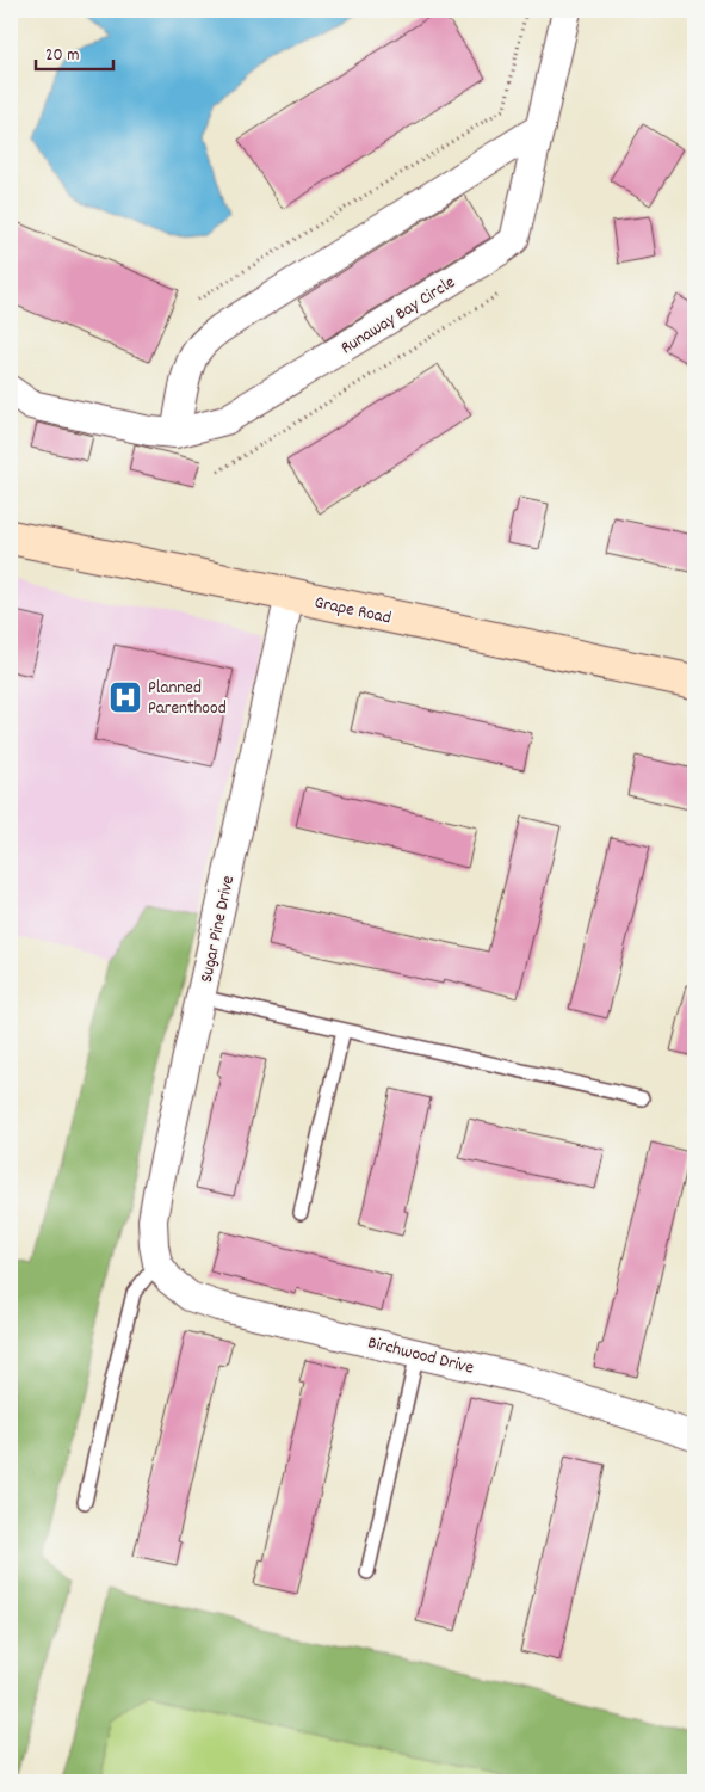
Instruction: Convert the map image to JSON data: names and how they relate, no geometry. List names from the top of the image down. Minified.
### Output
{"streets":{"main road":["Grape Road"],"street":["Runaway Bay Circle","Sugar Pine Drive","Birchwood Drive"]},"crossings":[["Grape Road","Sugar Pine Drive"],["Sugar Pine Drive","Birchwood Drive"]],"places":{"hospital":["Planned Parenthood"]},"scale_bar":"20 m"}
